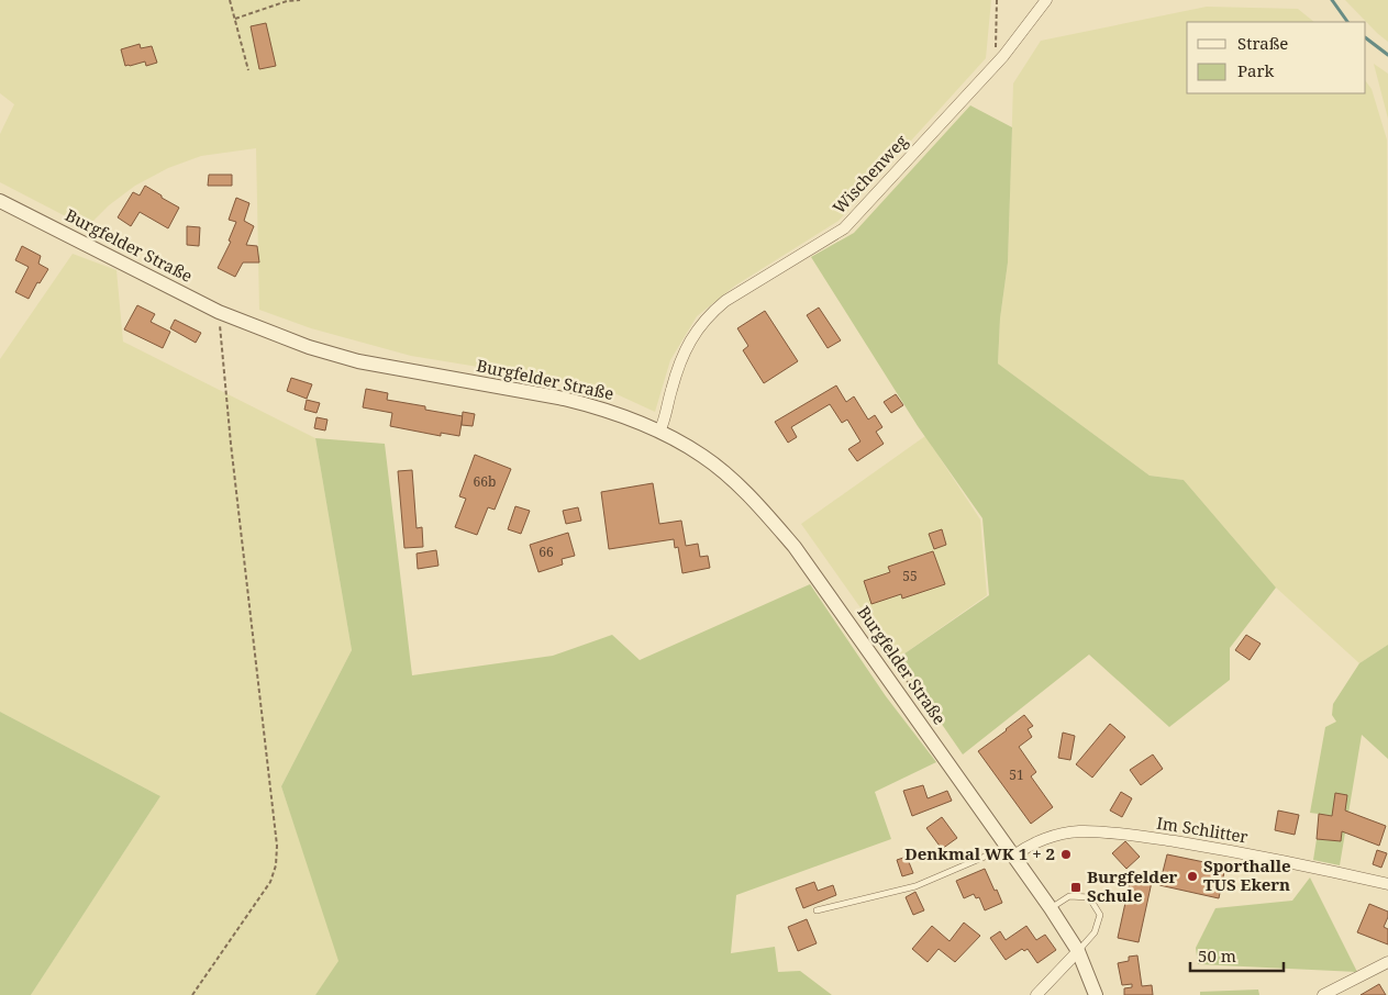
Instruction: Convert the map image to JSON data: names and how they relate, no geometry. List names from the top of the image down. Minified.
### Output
{"streets":{"street":["Wischenweg","Burgfelder Straße","Im Schlitter"]},"crossings":[["Wischenweg","Burgfelder Straße"],["Burgfelder Straße","Im Schlitter"]],"places":{"other":["Denkmal WK 1 + 2","Sporthalle TUS Ekern"],"transit":["Burgfelder Schule"]},"house_numbers":["66b","66","55","51"],"legend":["Straße","Park"],"scale_bar":"50 m"}
